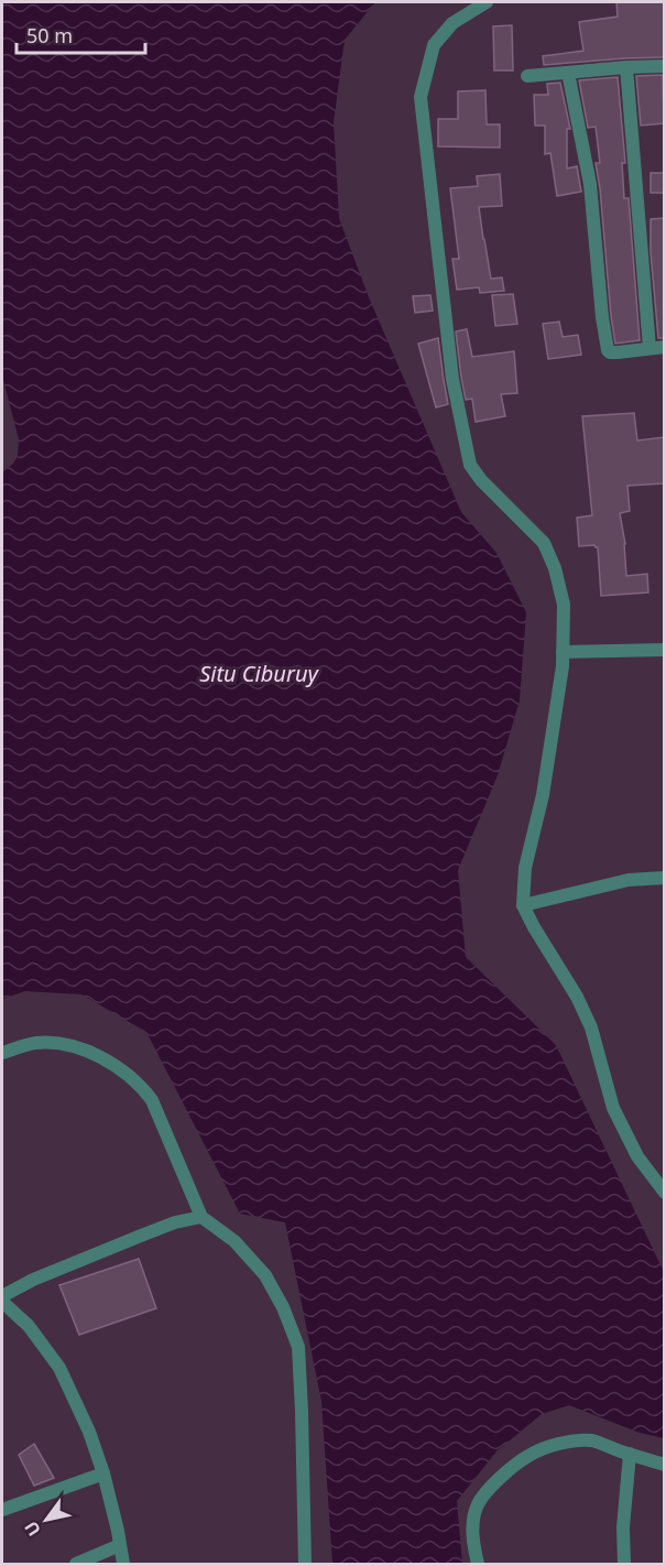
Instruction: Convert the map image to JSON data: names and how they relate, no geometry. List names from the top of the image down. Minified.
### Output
{"water":["Situ Ciburuy"],"scale_bar":"50 m","north":"bottom left"}
